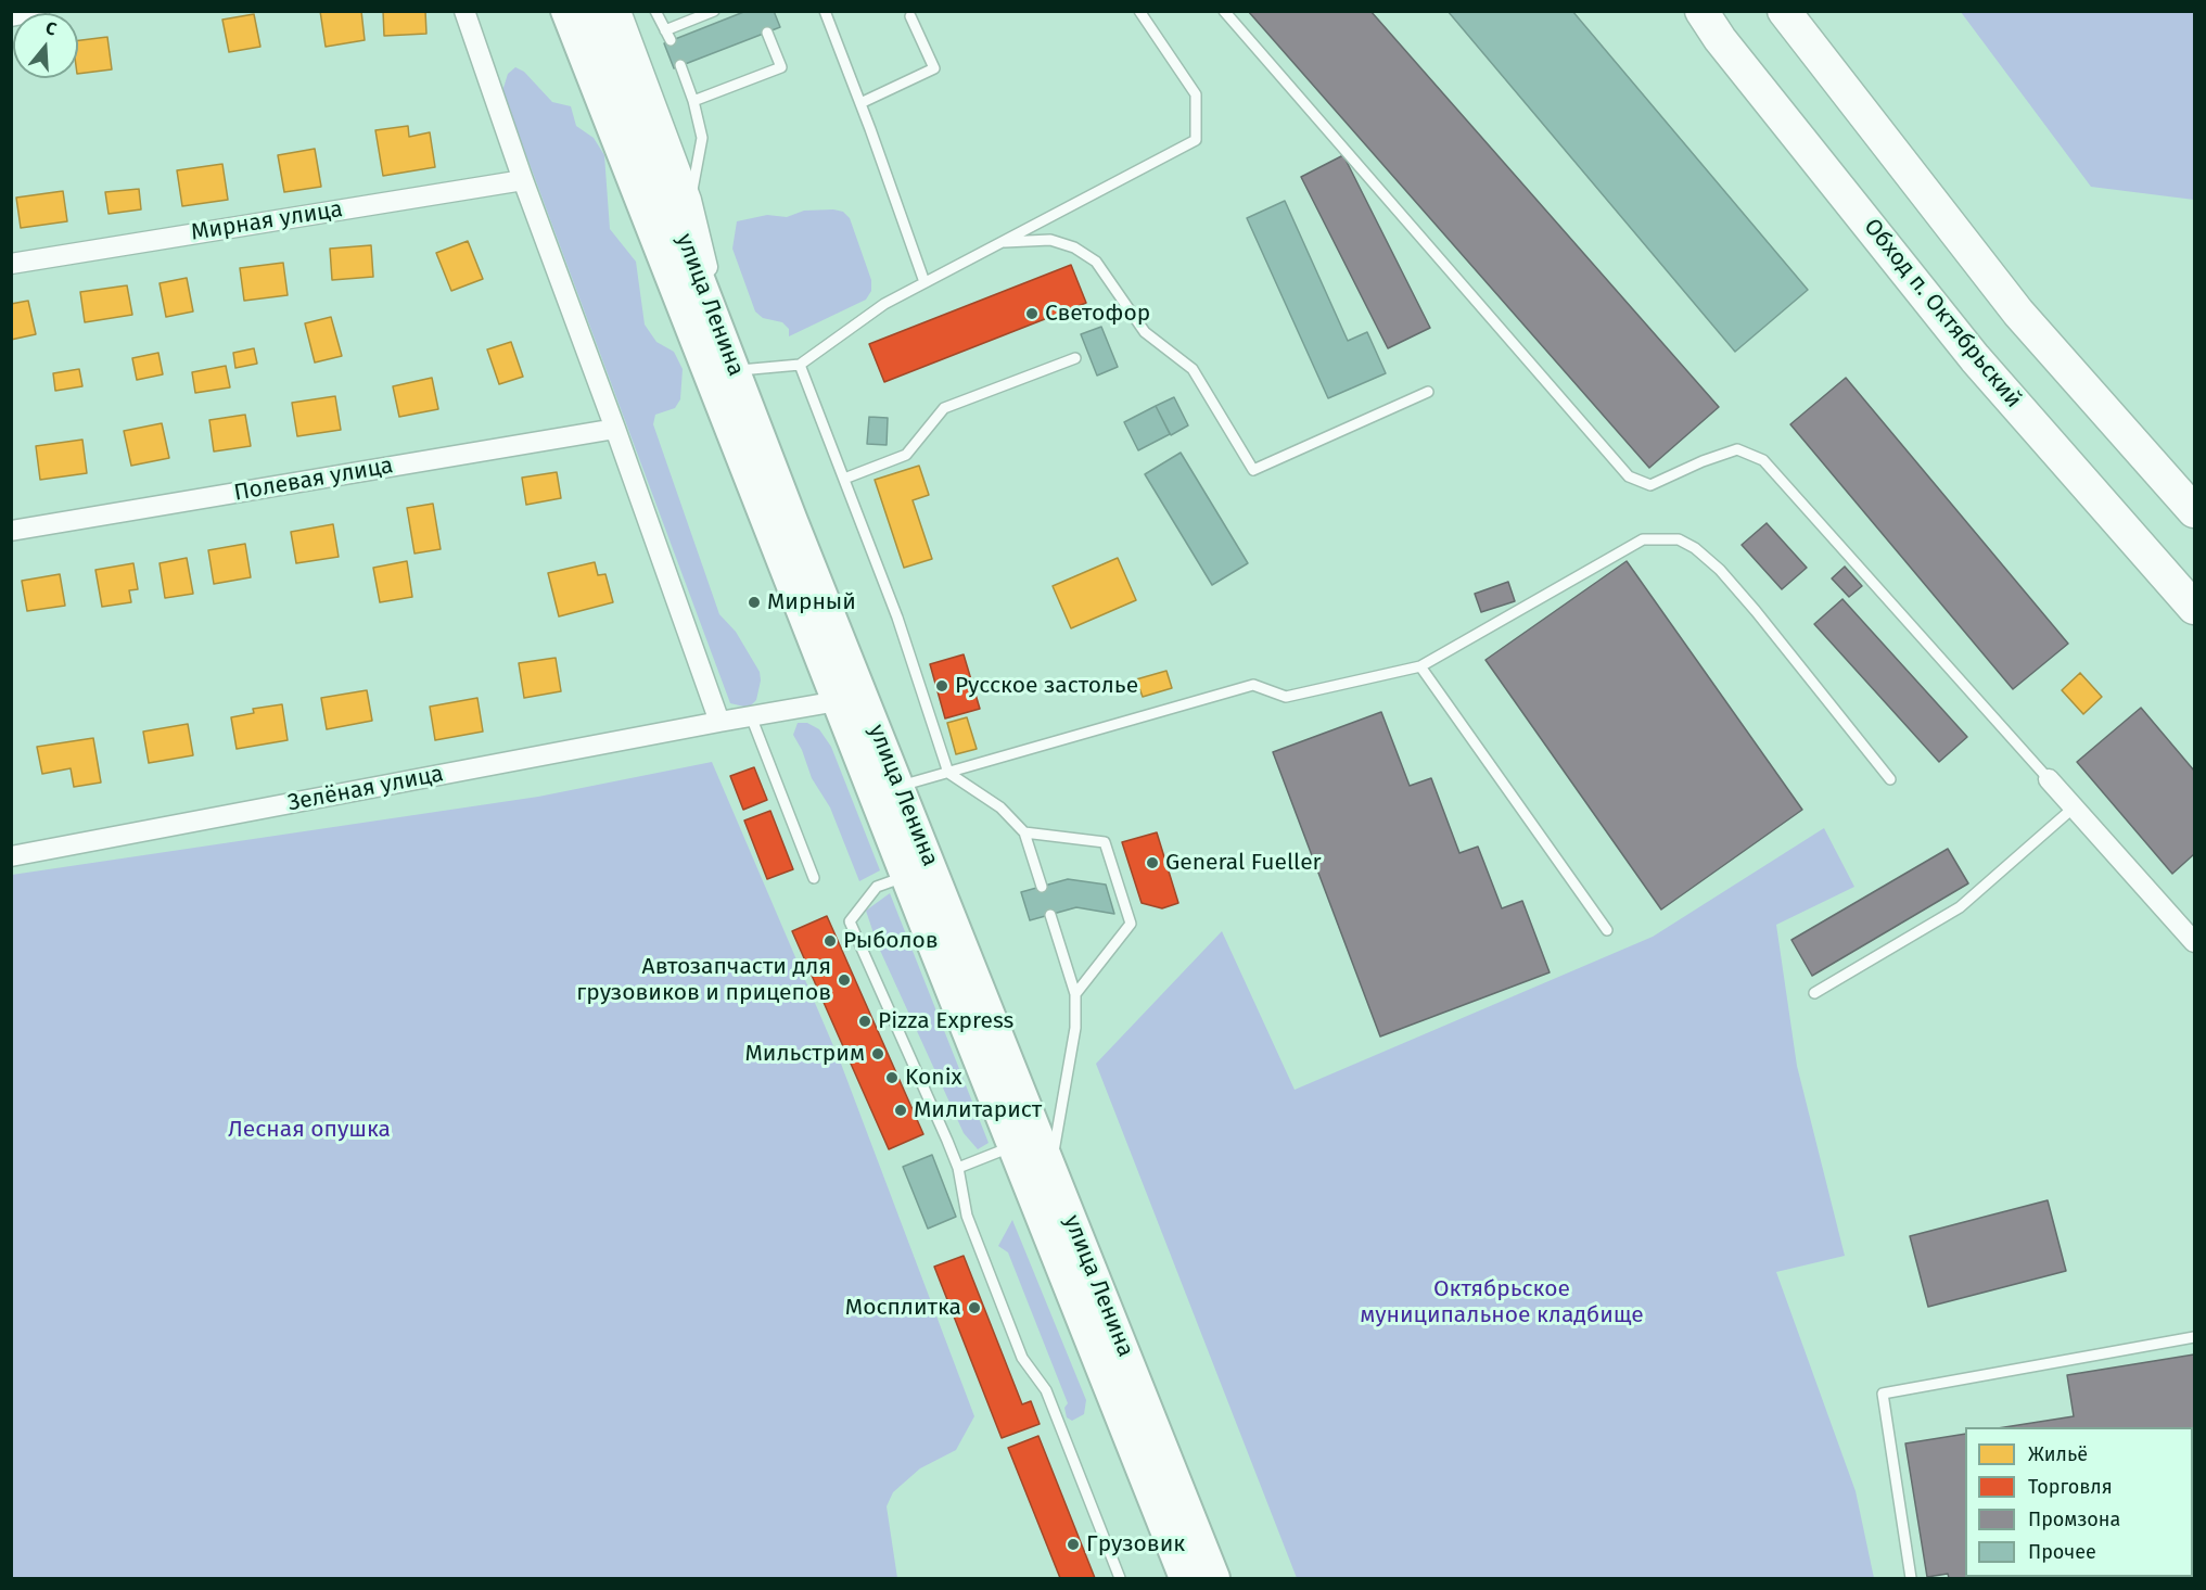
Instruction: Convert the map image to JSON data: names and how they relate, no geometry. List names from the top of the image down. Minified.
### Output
{"streets":{"highway":["Обход п. Октябрьский"],"main road":["улица Ленина"],"street":["Мирная улица","Полевая улица","Зелёная улица"]},"crossings":[["улица Ленина","Зелёная улица"]],"parks":["Лесная опушка","Октябрьское муниципальное кладбище"],"places":["Светофор","Мирный","Русское застолье","General Fueller","Рыболов","Автозапчасти для грузовиков и прицепов","Pizza Express","Мильстрим","Konix","Милитарист","Мосплитка","Грузовик"],"legend":["Жильё","Торговля","Промзона","Прочее"],"north":"top"}
